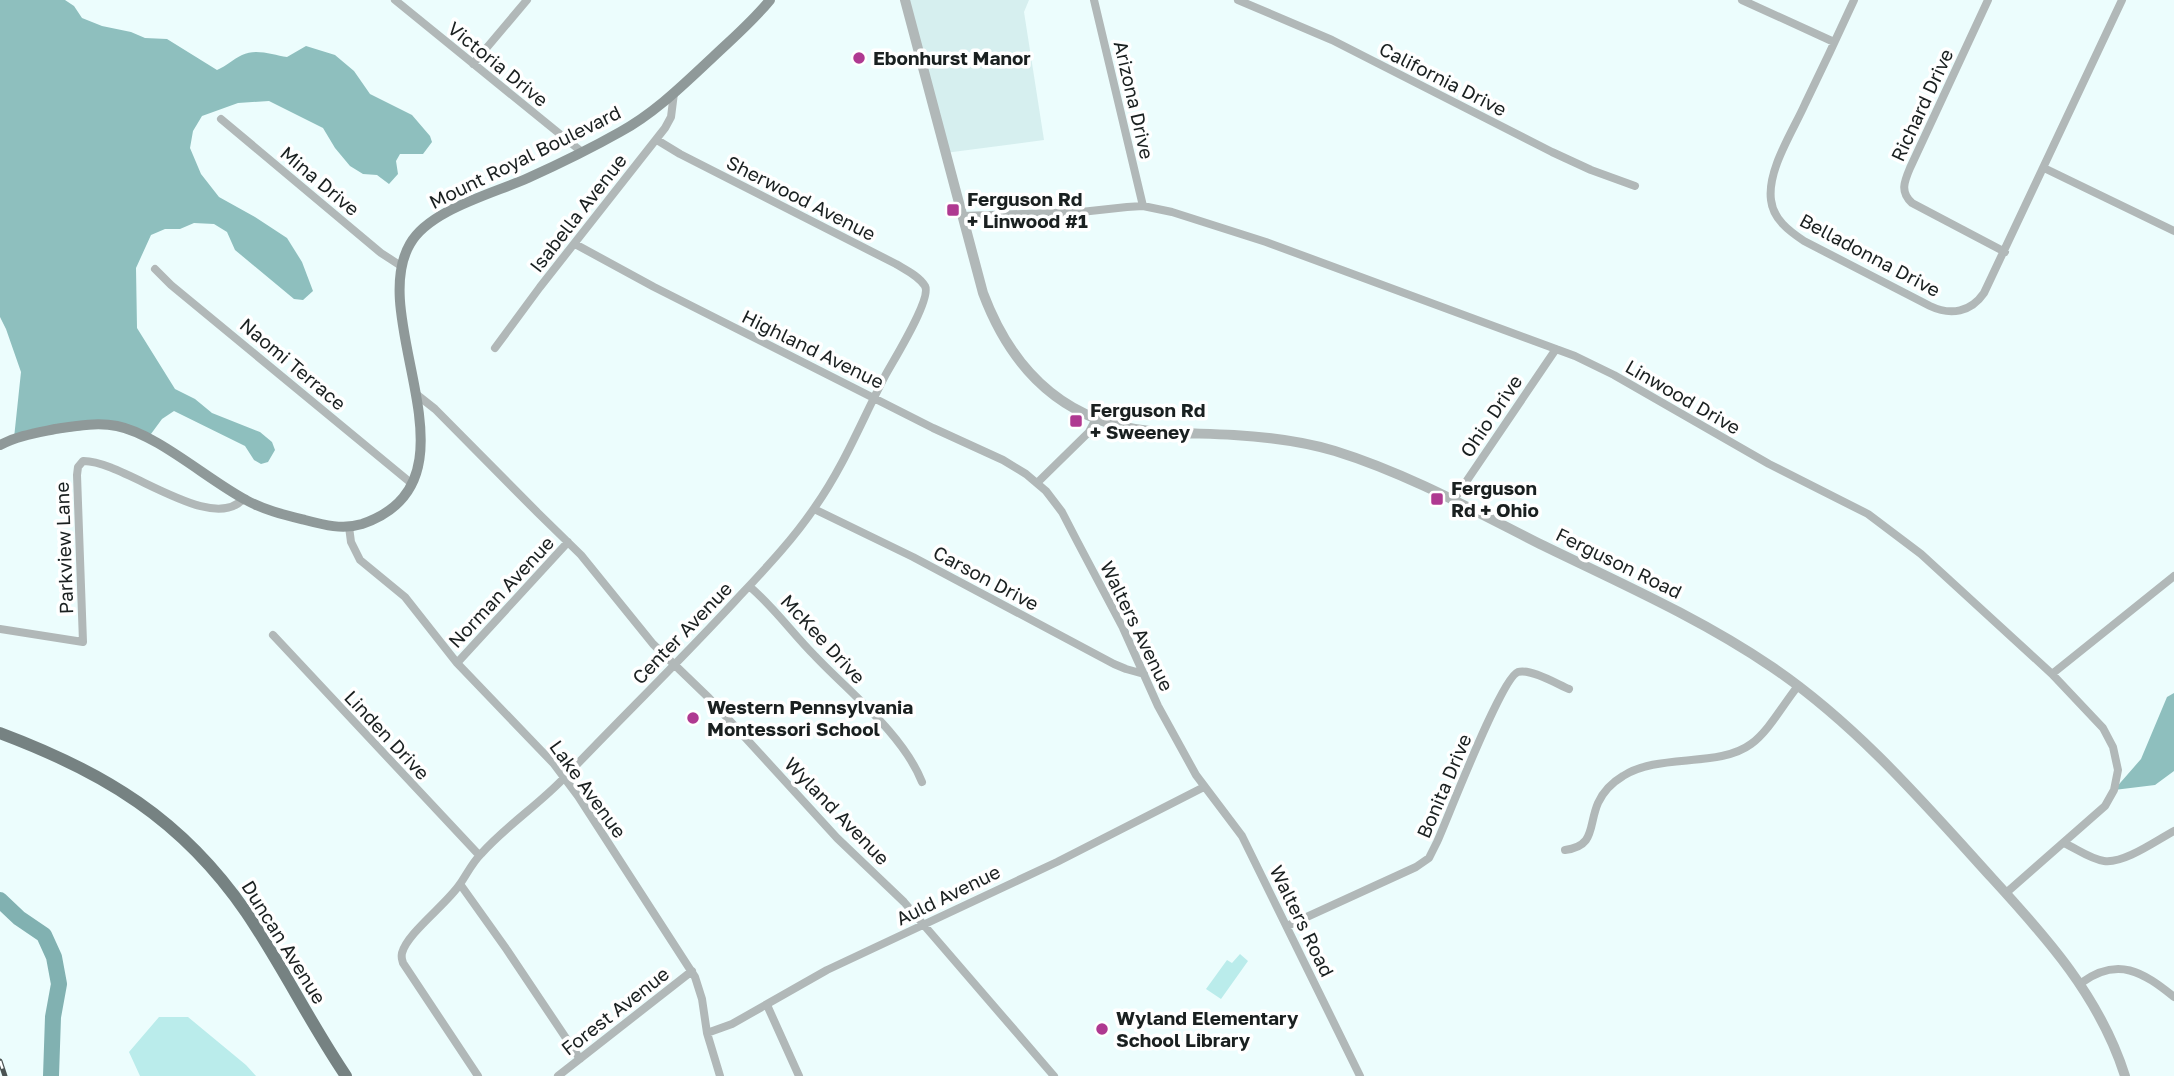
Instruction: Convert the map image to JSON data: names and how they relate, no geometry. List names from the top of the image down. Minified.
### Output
{"streets":{"main road":["Mount Royal Boulevard","Duncan Avenue"],"street":["Victoria Drive","California Drive","Arizona Drive","Richard Drive","Mina Drive","Sherwood Avenue","Isabella Avenue","Belladonna Drive","Highland Avenue","Naomi Terrace","Linwood Drive","Ohio Drive","Parkview Lane","Ferguson Road","Carson Drive","Norman Avenue","Walters Avenue","Center Avenue","McKee Drive","Linden Drive","Bonita Drive","Lake Avenue","Wyland Avenue","Auld Avenue","Walters Road","Forest Avenue"]},"crossings":[["Victoria Drive","Mount Royal Boulevard"],["Arizona Drive","Linwood Drive"],["Richard Drive","Belladonna Drive"],["Mount Royal Boulevard","Mina Drive"],["Mount Royal Boulevard","Isabella Avenue"],["Mount Royal Boulevard","Naomi Terrace"],["Mount Royal Boulevard","Lake Avenue"],["Mount Royal Boulevard","Wyland Avenue"],["Sherwood Avenue","Isabella Avenue"],["Sherwood Avenue","Center Avenue"],["Isabella Avenue","Highland Avenue"],["Highland Avenue","Walters Avenue"],["Highland Avenue","Center Avenue"],["Linwood Drive","Ohio Drive"],["Linwood Drive","Ferguson Road"],["Ohio Drive","Ferguson Road"],["Carson Drive","Walters Avenue"],["Carson Drive","Center Avenue"],["Norman Avenue","Lake Avenue"],["Norman Avenue","Wyland Avenue"],["Walters Avenue","Auld Avenue"],["Walters Avenue","Walters Road"],["Center Avenue","McKee Drive"],["Center Avenue","Linden Drive"],["Center Avenue","Lake Avenue"],["Center Avenue","Wyland Avenue"],["Bonita Drive","Walters Road"],["Lake Avenue","Auld Avenue"],["Lake Avenue","Forest Avenue"],["Wyland Avenue","Auld Avenue"],["Auld Avenue","Walters Road"]],"places":{"other":["Ebonhurst Manor","Western Pennsylvania Montessori School","Wyland Elementary School Library"],"transit":["Ferguson Rd + Linwood #1","Ferguson Rd + Sweeney","Ferguson Rd + Ohio"]}}
